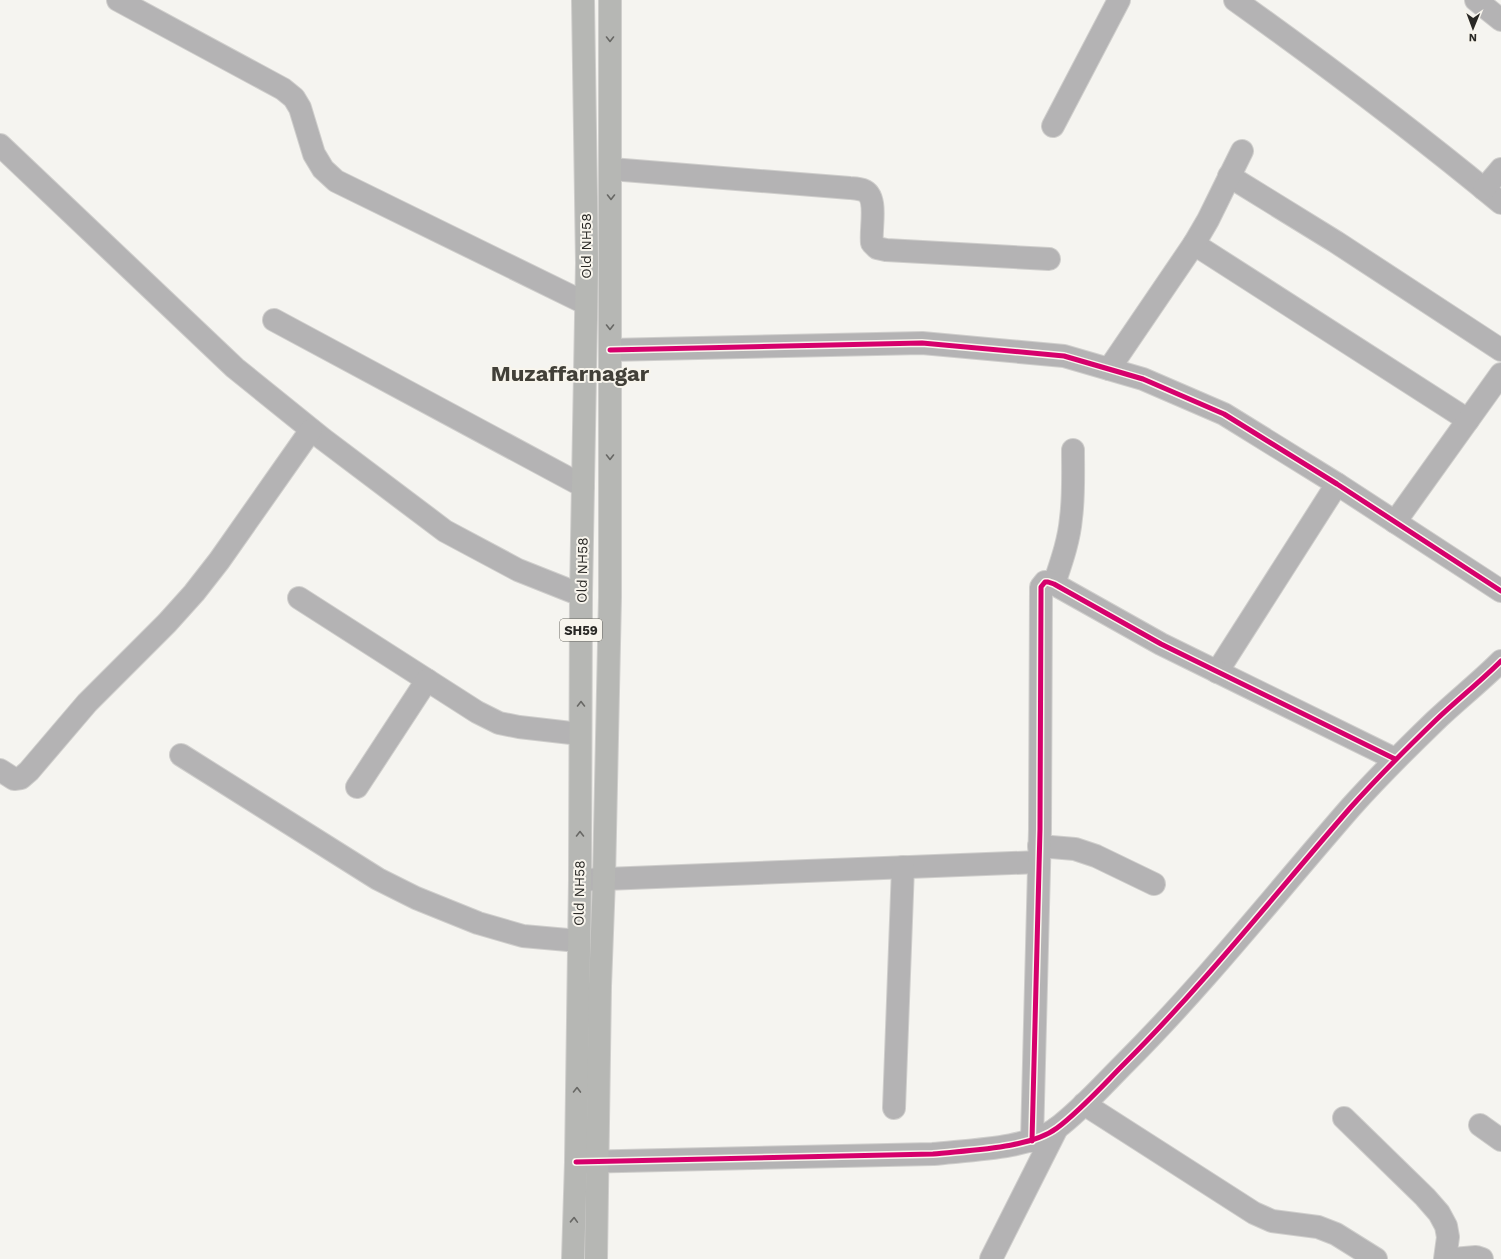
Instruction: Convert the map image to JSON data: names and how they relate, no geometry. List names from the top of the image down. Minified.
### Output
{"streets":{"main road":["Old NH58","SH59"]},"districts":["Muzaffarnagar"],"north":"bottom"}
